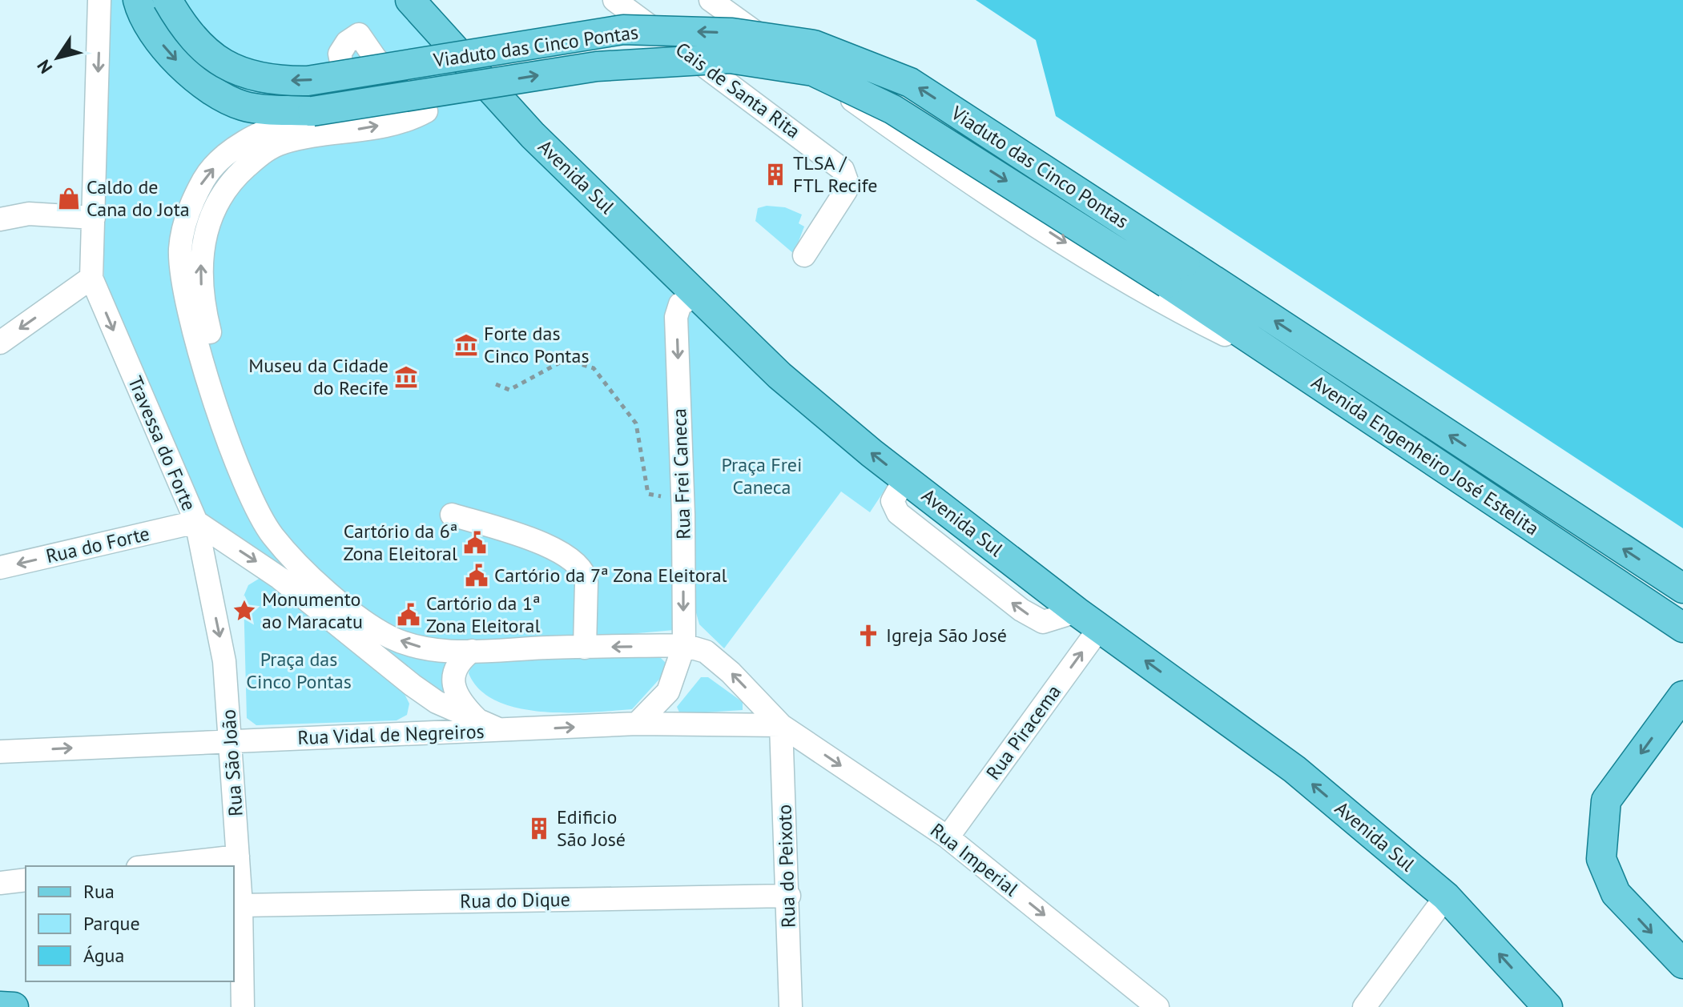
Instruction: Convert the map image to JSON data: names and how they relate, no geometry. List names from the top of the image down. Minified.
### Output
{"streets":{"main road":["Viaduto das Cinco Pontas","Avenida Sul","Avenida Engenheiro José Estelita"],"street":["Cais de Santa Rita","Travessa do Forte","Rua Frei Caneca","Rua do Forte","Rua Piracema","Rua Vidal de Negreiros","Rua São João","Rua Imperial","Rua do Peixoto","Rua do Dique"]},"crossings":[["Viaduto das Cinco Pontas","Avenida Engenheiro José Estelita"],["Avenida Sul","Rua Frei Caneca"],["Avenida Sul","Rua Piracema"],["Travessa do Forte","Rua do Forte"],["Travessa do Forte","Rua Vidal de Negreiros"],["Travessa do Forte","Rua São João"],["Rua Frei Caneca","Rua Vidal de Negreiros"],["Rua do Forte","Rua São João"],["Rua Piracema","Rua Imperial"],["Rua Vidal de Negreiros","Rua São João"],["Rua Vidal de Negreiros","Rua Imperial"],["Rua Vidal de Negreiros","Rua do Peixoto"],["Rua São João","Rua do Dique"],["Rua Imperial","Rua do Peixoto"],["Rua do Peixoto","Rua do Dique"]],"one_way":["Avenida Sul","Travessa do Forte","Rua Frei Caneca","Rua do Forte","Rua Piracema","Rua São João","Rua Imperial"],"parks":["Praça Frei Caneca","Praça das Cinco Pontas"],"places":{"building":["TLSA / FTL Recife","Edificio São José"],"shop":["Caldo de Cana do Jota"],"museum":["Forte das Cinco Pontas","Museu da Cidade do Recife"],"public building":["Cartório da 6ª Zona Eleitoral","Cartório da 7ª Zona Eleitoral","Cartório da 1ª Zona Eleitoral"],"place":["Monumento ao Maracatu"],"church":["Igreja São José"]},"legend":["Rua","Parque","Água"],"north":"bottom left"}
